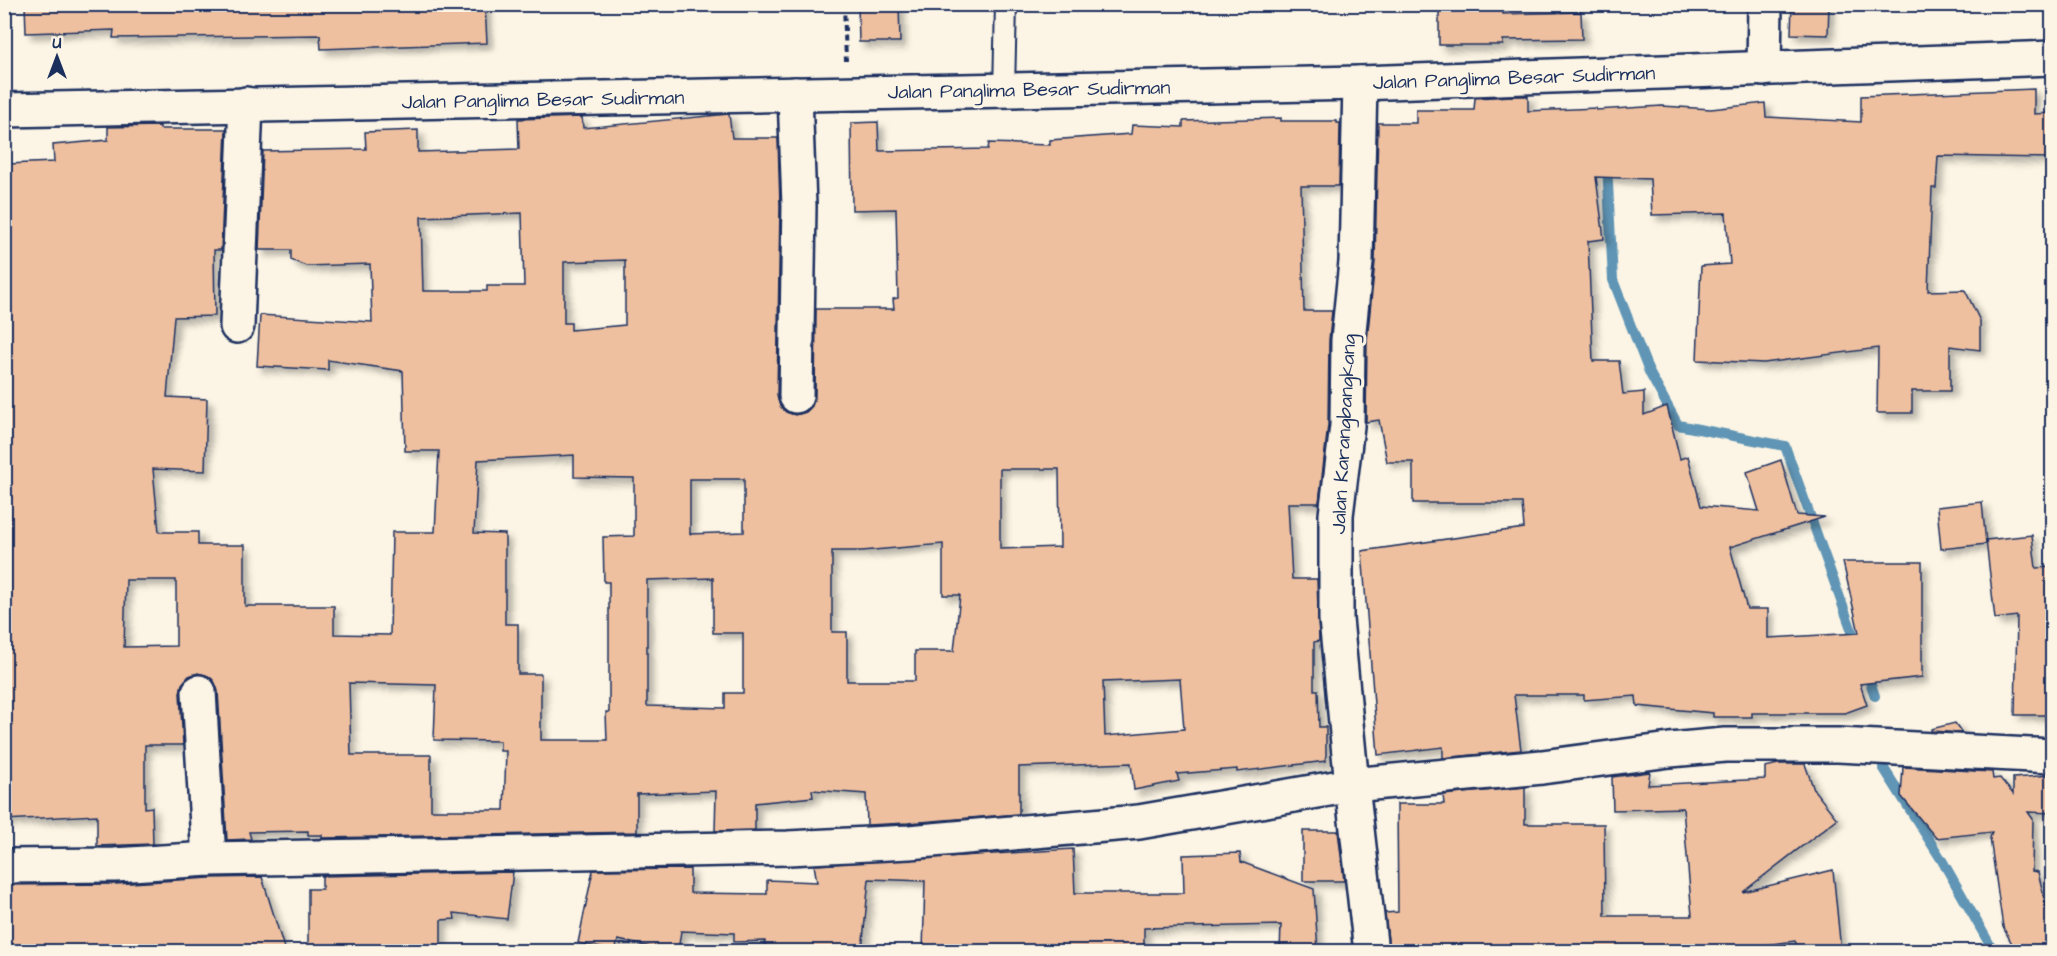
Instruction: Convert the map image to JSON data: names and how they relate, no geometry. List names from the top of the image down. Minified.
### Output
{"streets":{"main road":["Jalan Panglima Besar Sudirman","Jalan Karangbangkang"]},"crossings":[["Jalan Panglima Besar Sudirman","Jalan Karangbangkang"]],"north":"top"}
